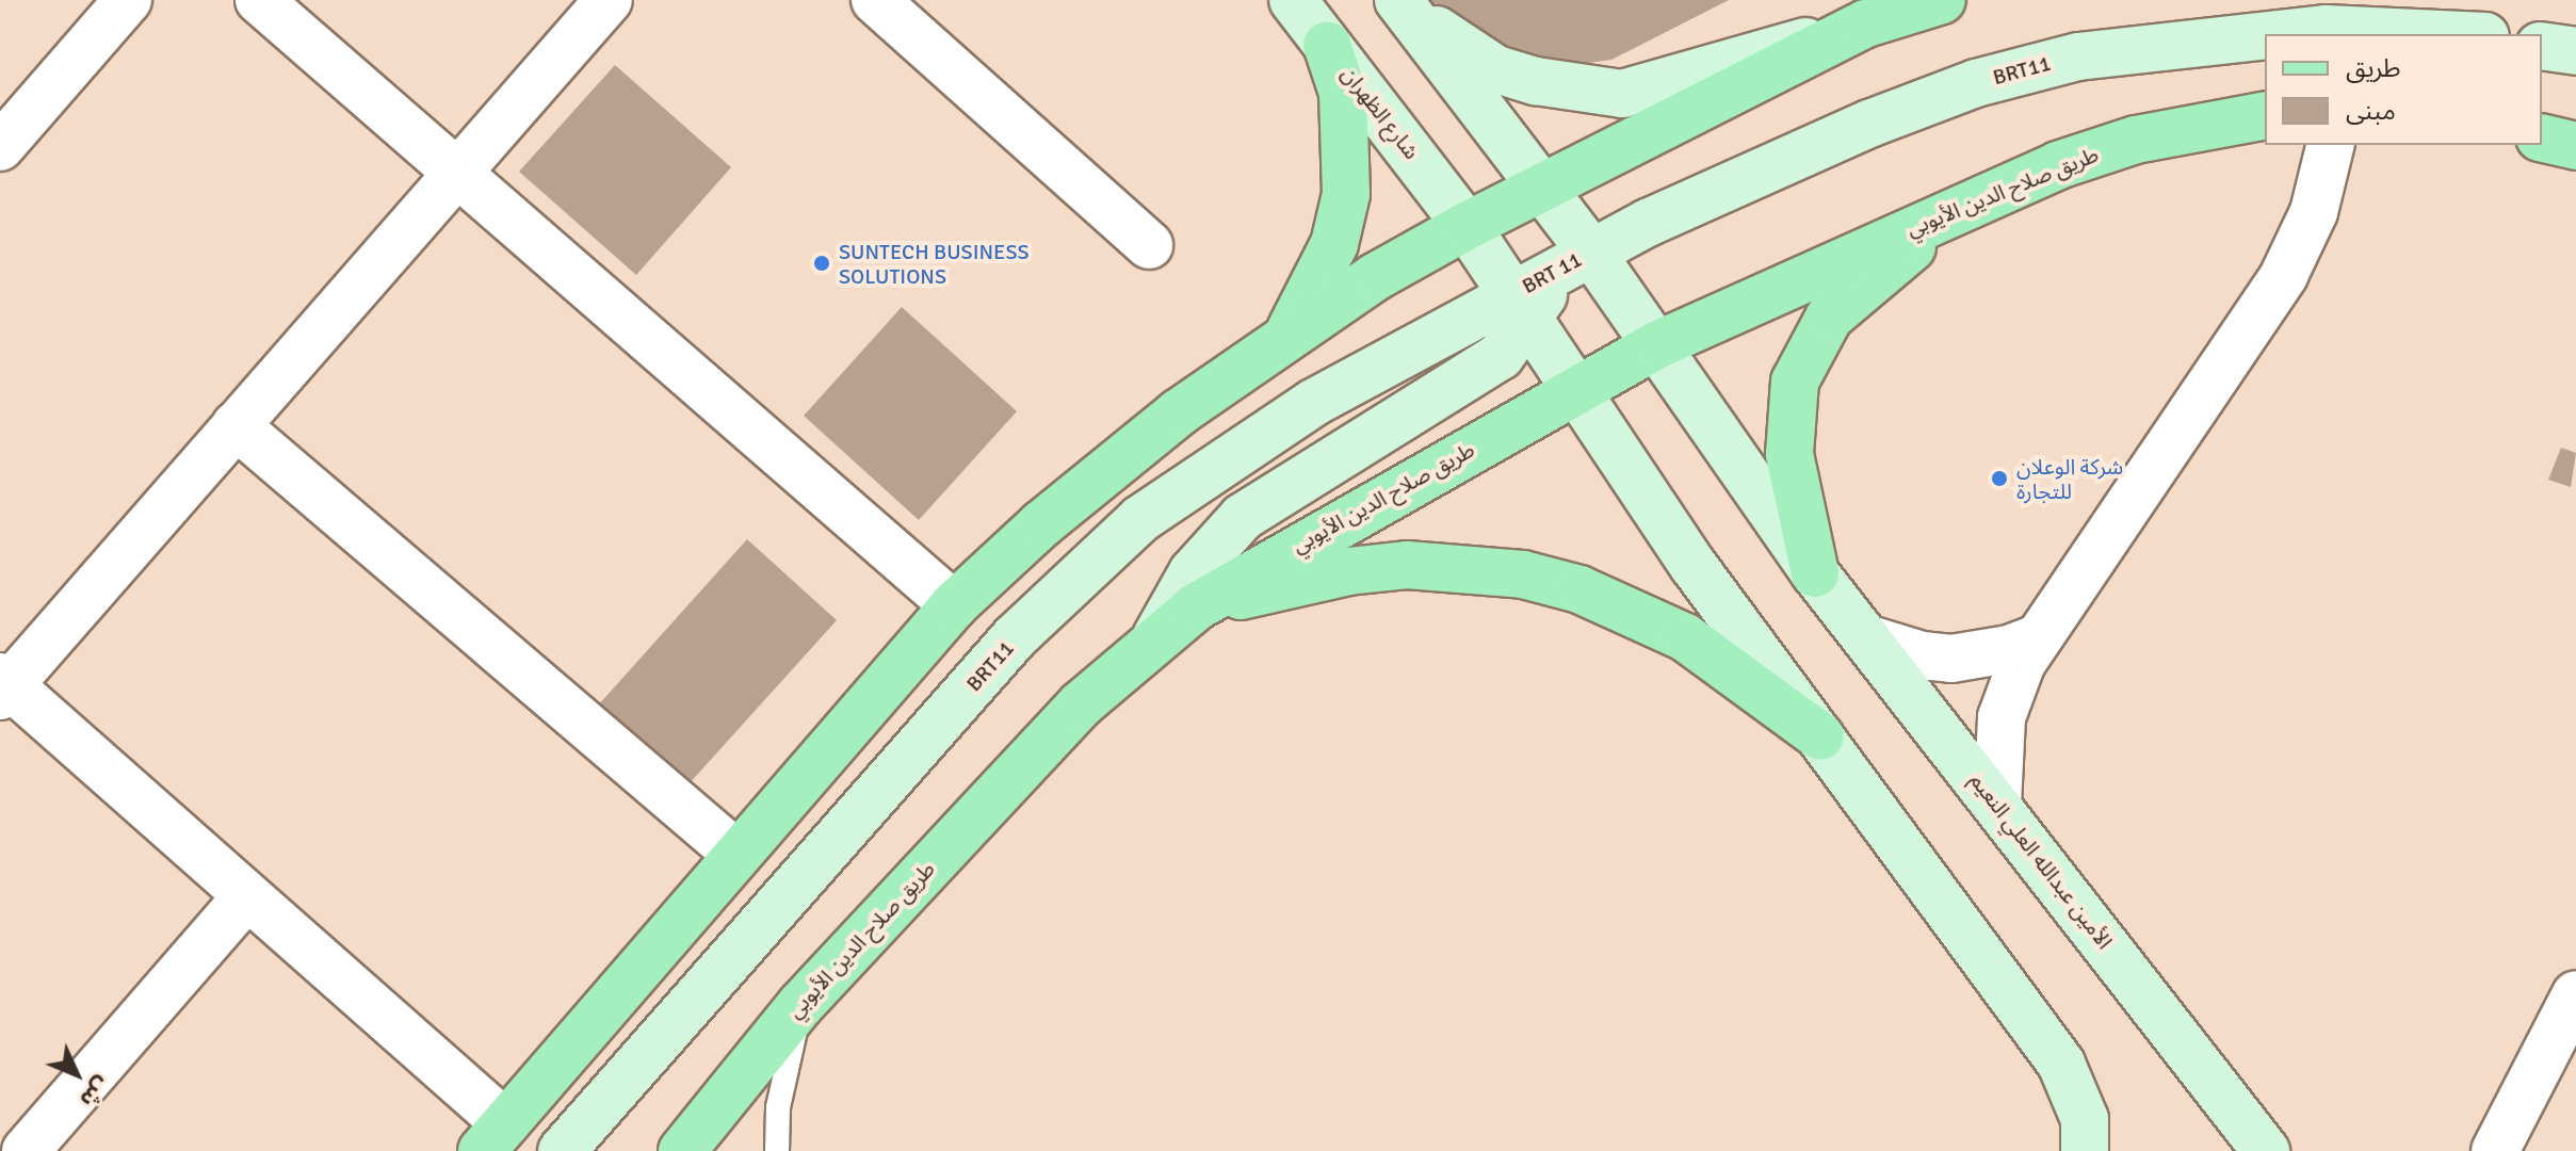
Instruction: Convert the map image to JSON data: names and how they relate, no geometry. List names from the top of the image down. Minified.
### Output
{"streets":{"main road":["BRT11","شارع الظهران","طريق صلاح الدين الأيوبي","BRT 11","الأمين عبدالله العلي النعيم"]},"crossings":[["BRT11","شارع الظهران"],["BRT11","BRT 11"],["BRT11","الأمين عبدالله العلي النعيم"],["شارع الظهران","طريق صلاح الدين الأيوبي"],["شارع الظهران","BRT 11"],["طريق صلاح الدين الأيوبي","الأمين عبدالله العلي النعيم"],["BRT 11","الأمين عبدالله العلي النعيم"]],"places":["SUNTECH BUSINESS SOLUTIONS","شركة الوعلان للتجارة"],"legend":["طريق","مبنى"],"north":"bottom right"}
